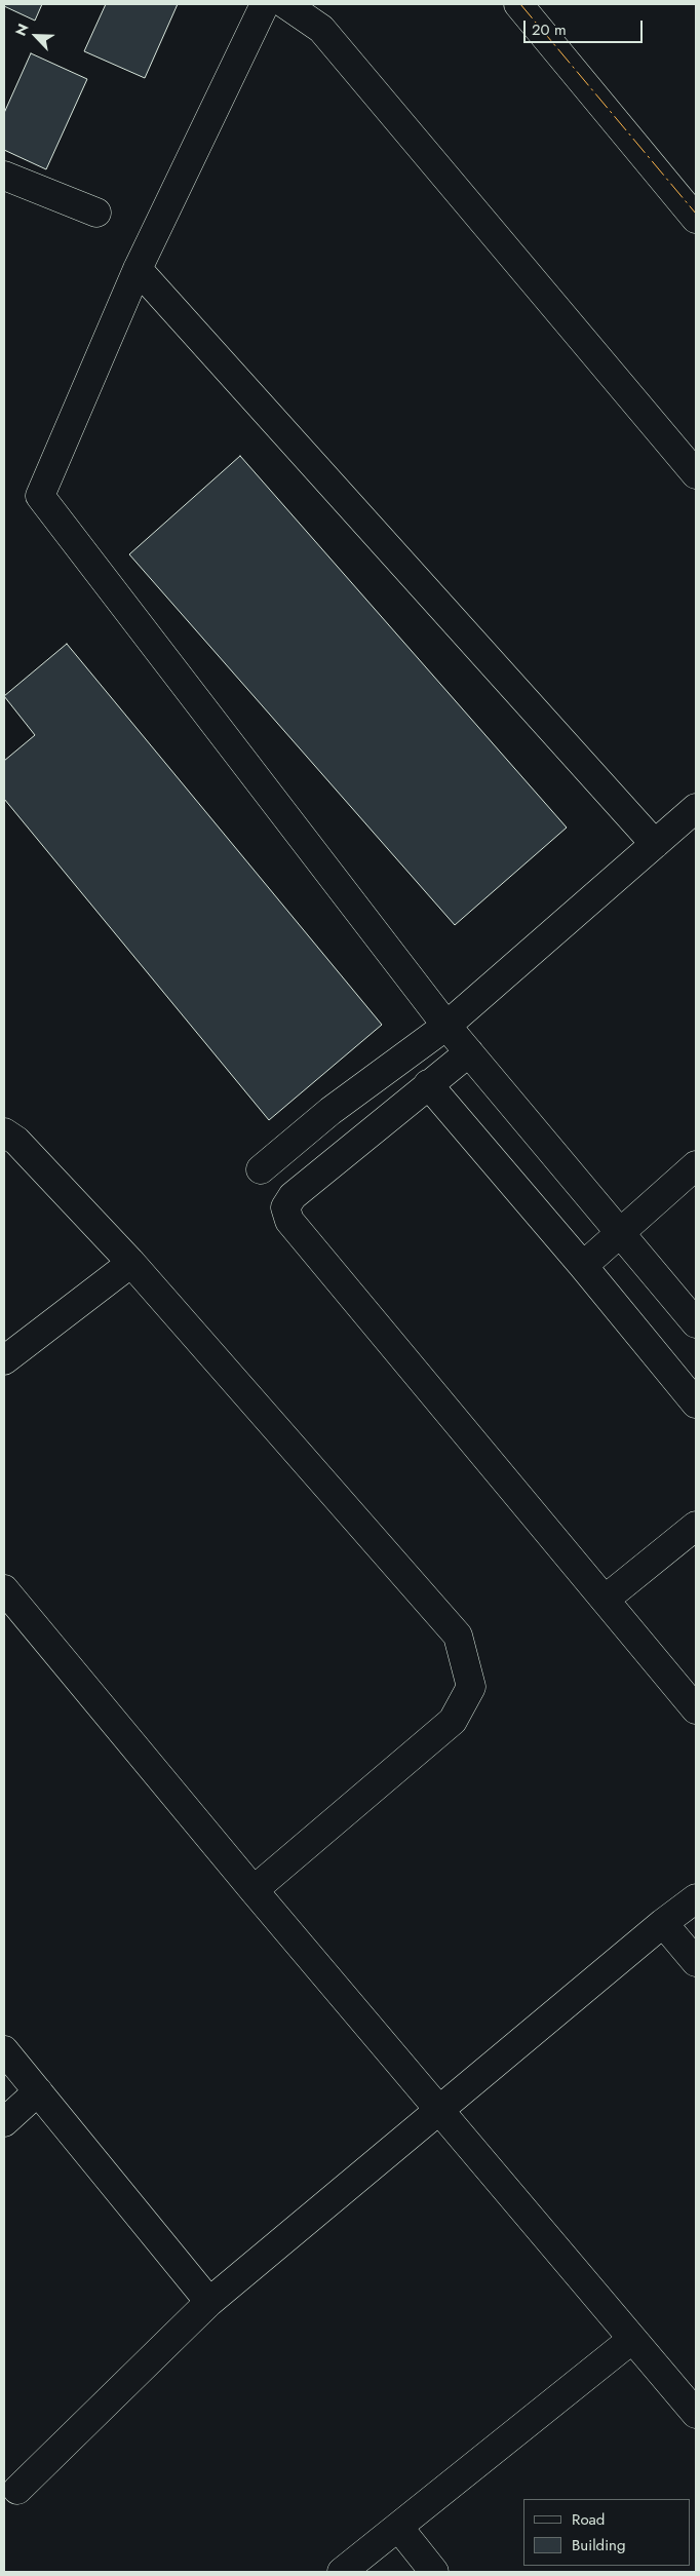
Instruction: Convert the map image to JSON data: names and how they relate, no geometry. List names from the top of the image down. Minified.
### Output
{"legend":["Road","Building"],"scale_bar":"20 m","north":"top left"}
